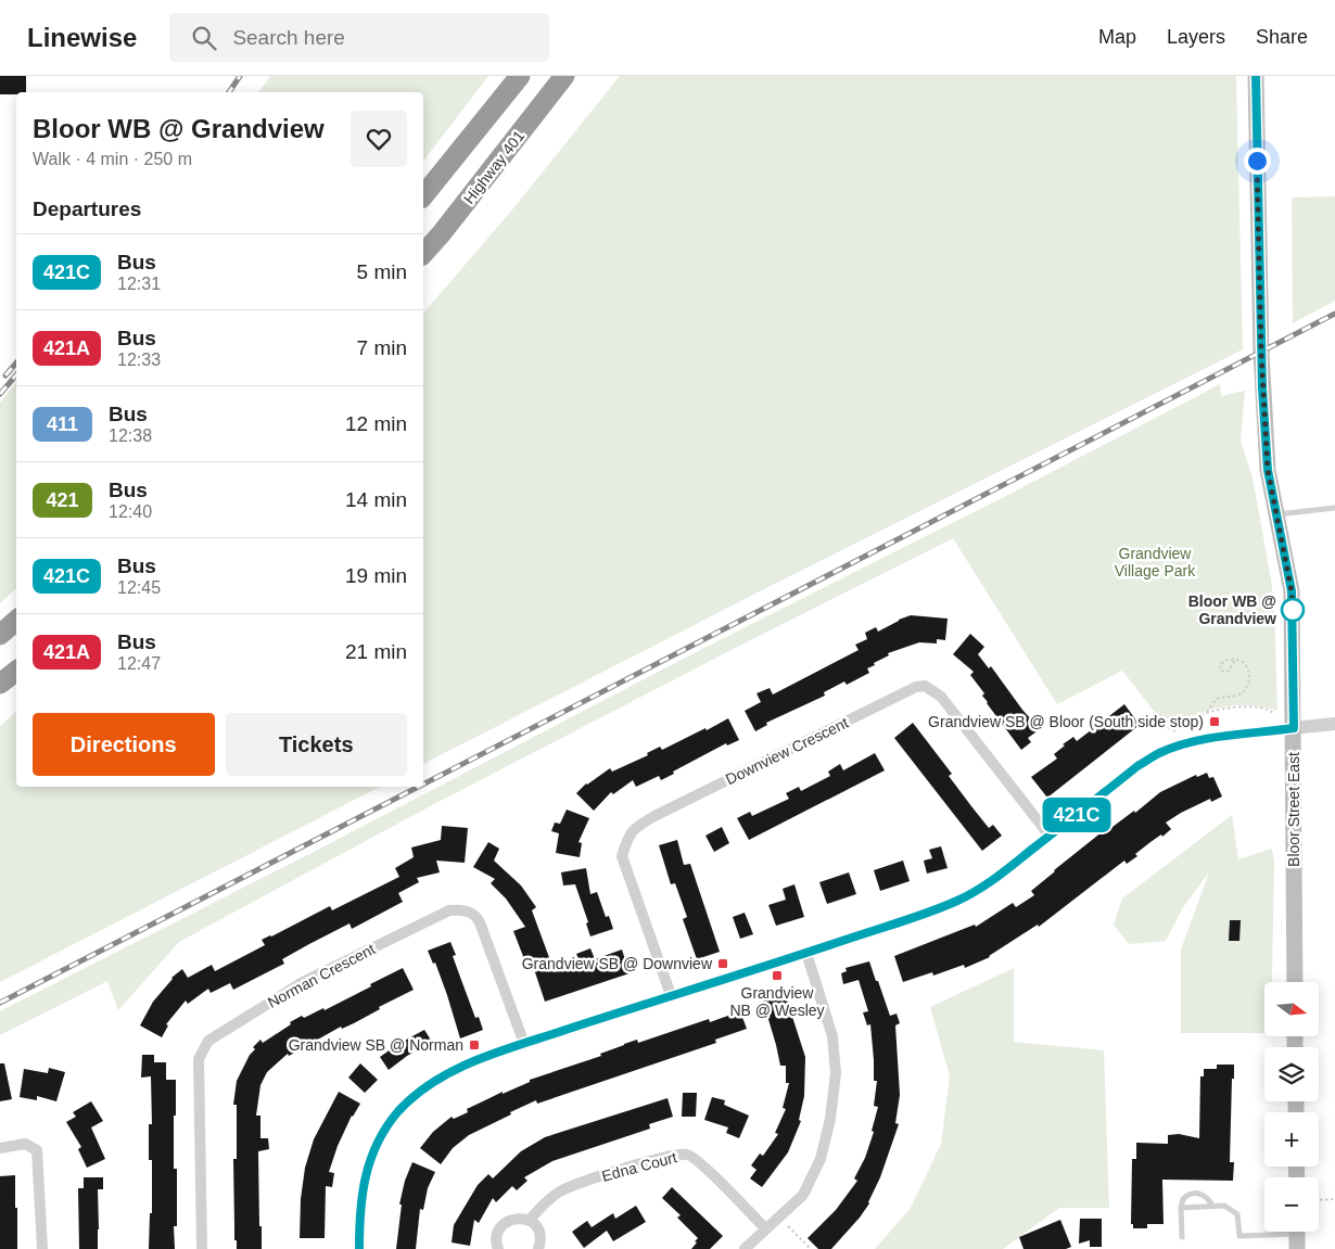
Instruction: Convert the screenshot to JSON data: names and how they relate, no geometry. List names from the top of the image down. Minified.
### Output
{"streets":{"highway":["Highway 401"],"main road":["Bloor Street East"],"street":["Downview Crescent","Norman Crescent","Edna Court"]},"parks":["Grandview Village Park"],"places":{"other":["Bloor WB @ Grandview"],"transit":["Grandview SB @ Bloor (South side stop)","Grandview SB @ Downview","Grandview NB @ Wesley","Grandview SB @ Norman"]},"lines":["bus line 421C"],"north":"right","page":{"header":"Linewise","search":"Search here","nav":["Map","Layers","Share"],"on_map":"421C","heading":[["Bloor WB @ Grandview","Walk · 4 min · 250 m"],"Departures"],"list":[{"mark":"421C","name":"Bus","note":"12:31","value":"5 min"},{"mark":"421A","name":"Bus","note":"12:33","value":"7 min"},{"mark":"411","name":"Bus","note":"12:38","value":"12 min"},{"mark":"421","name":"Bus","note":"12:40","value":"14 min"},{"mark":"421C","name":"Bus","note":"12:45","value":"19 min"},{"mark":"421A","name":"Bus","note":"12:47","value":"21 min"}],"buttons":["Directions","Tickets"],"map_buttons":["+","−"]}}
